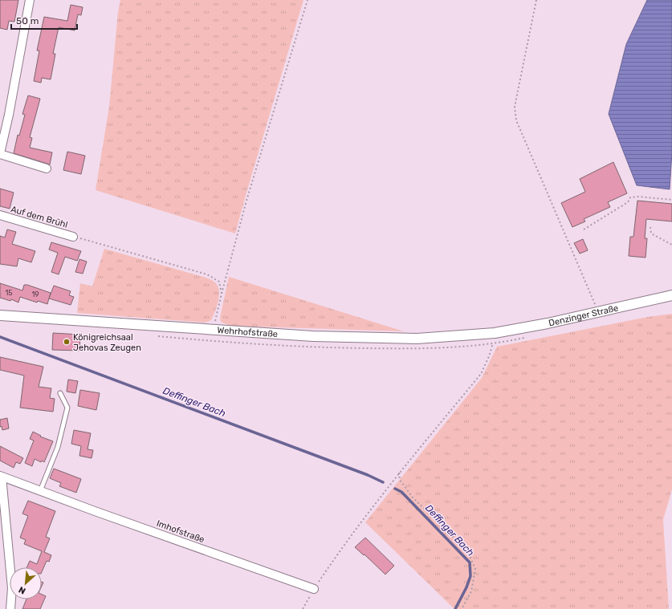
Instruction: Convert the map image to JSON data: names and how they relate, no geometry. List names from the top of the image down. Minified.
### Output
{"streets":{"street":["Auf dem Brühl","Denzinger Straße","Wehrhofstraße","Imhofstraße"]},"crossings":[["Denzinger Straße","Wehrhofstraße"]],"water":["Deffinger Bach"],"places":["Königreichsaal Jehovas Zeugen"],"house_numbers":["15","19"],"scale_bar":"50 m","north":"bottom left"}
